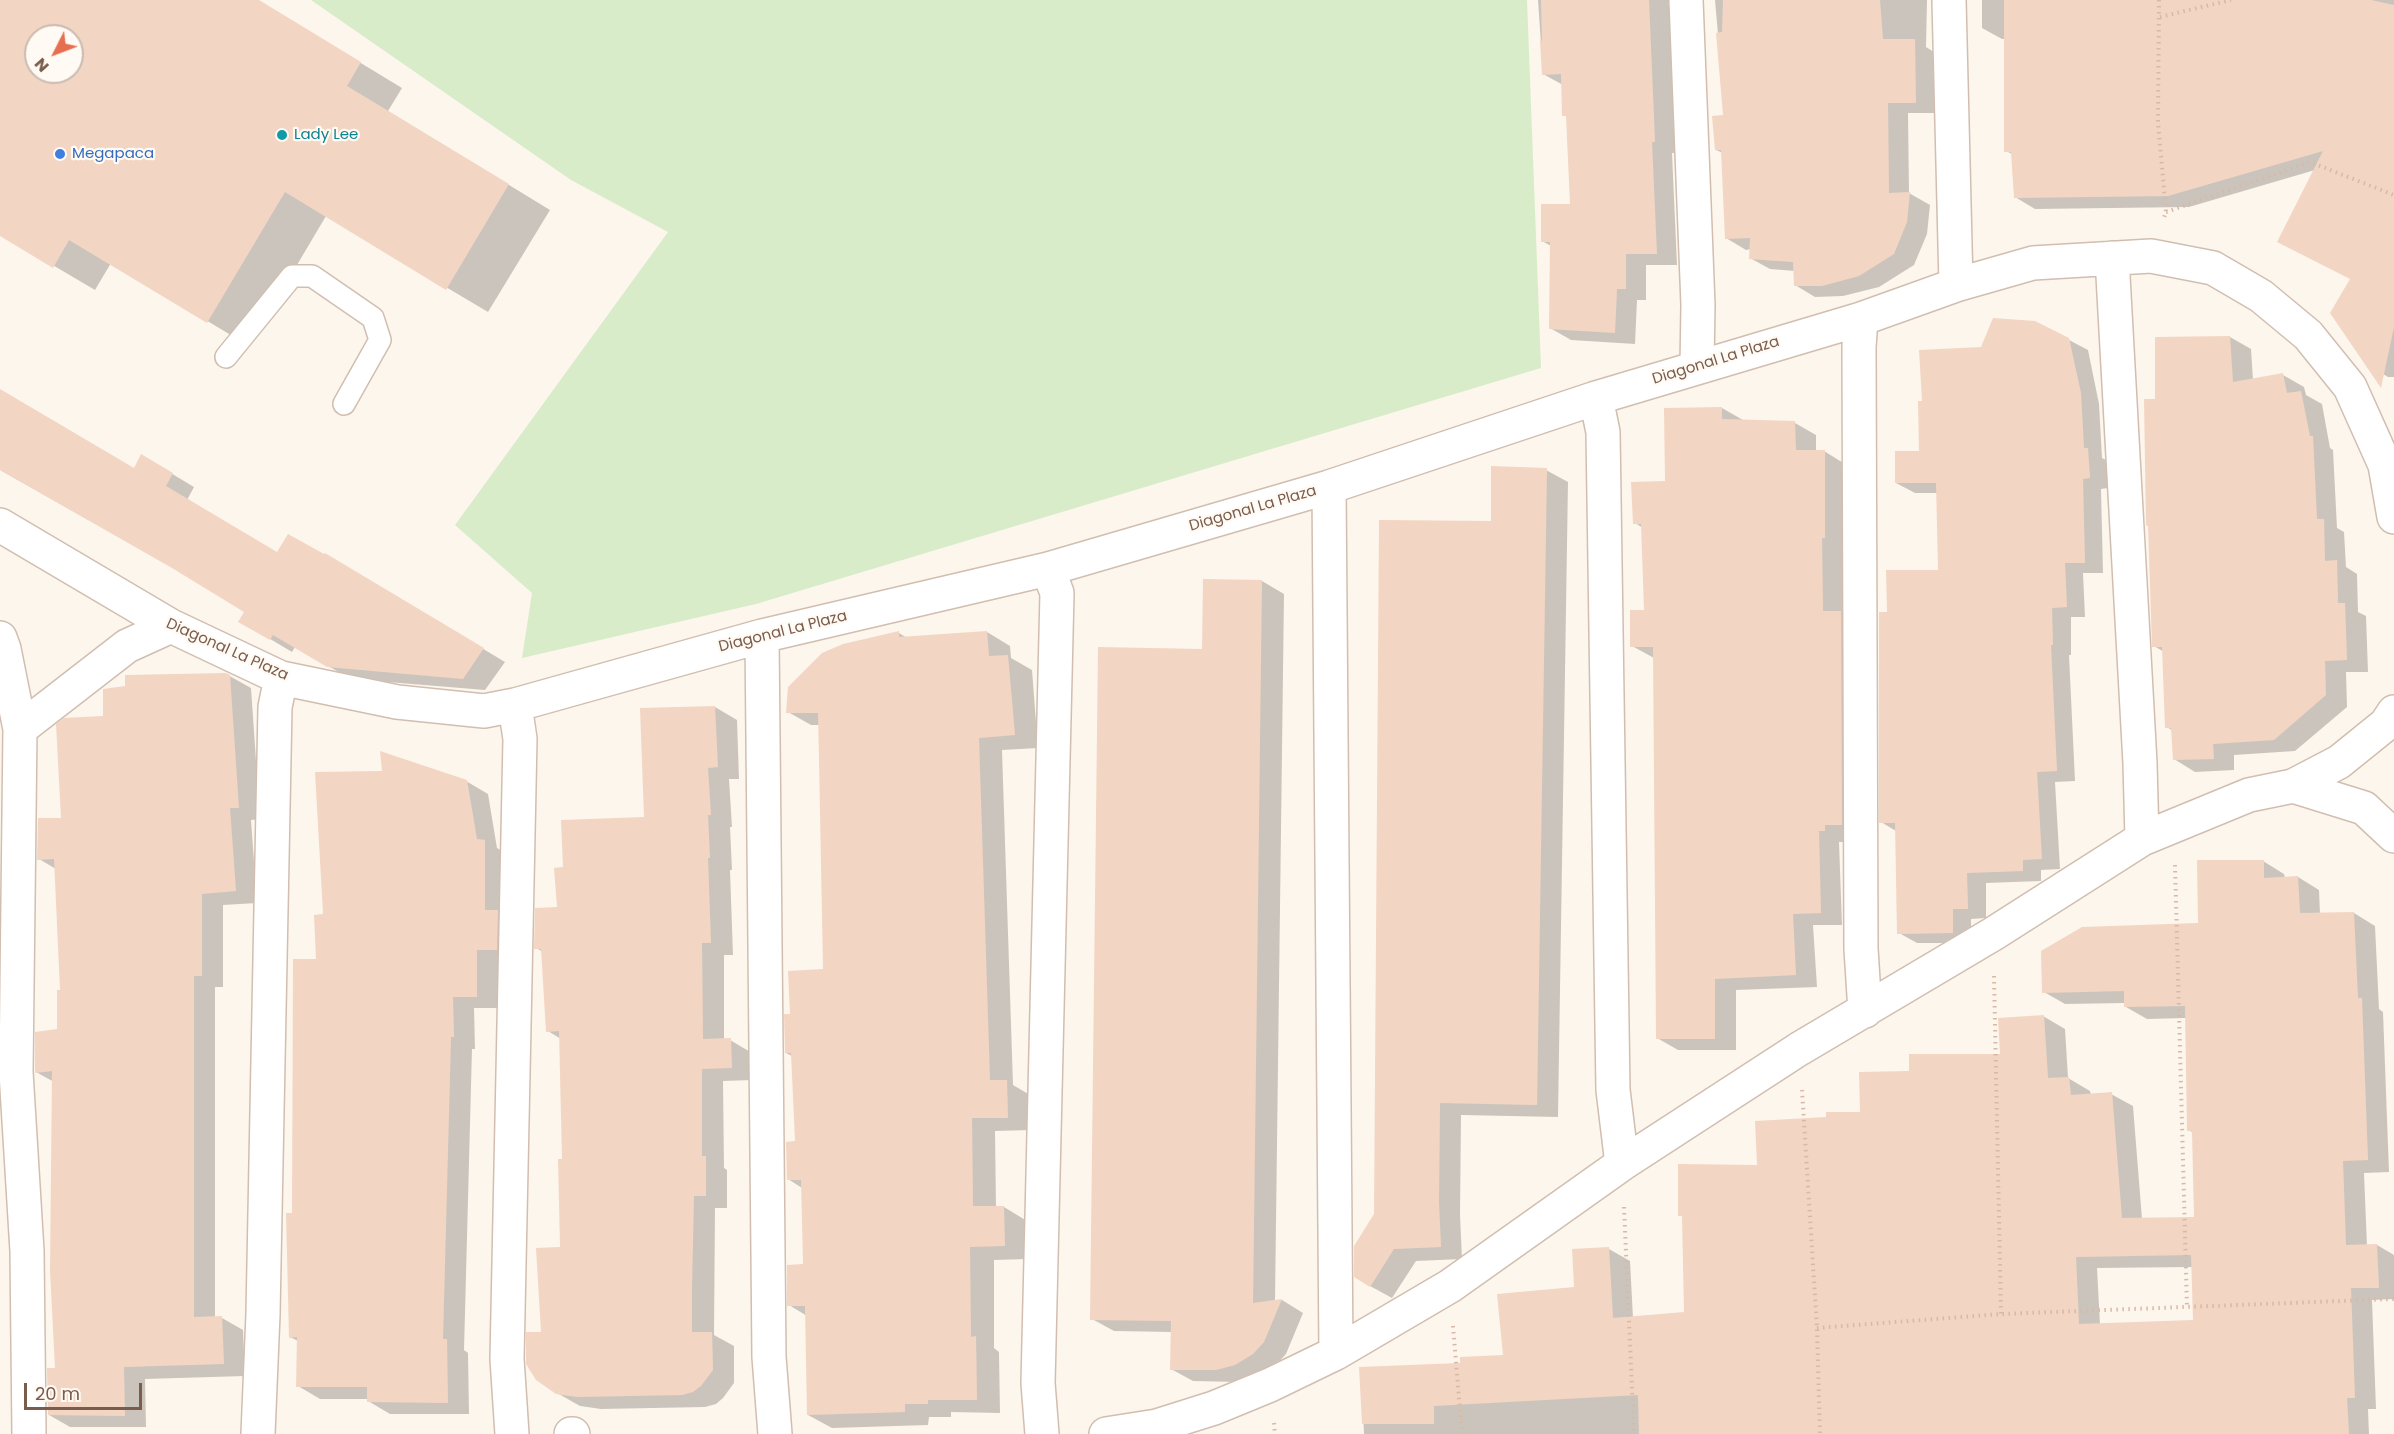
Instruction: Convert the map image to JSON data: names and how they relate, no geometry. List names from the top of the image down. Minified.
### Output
{"streets":{"street":["Diagonal La Plaza"]},"places":["Lady Lee","Megapaca"],"scale_bar":"20 m","north":"bottom left"}
